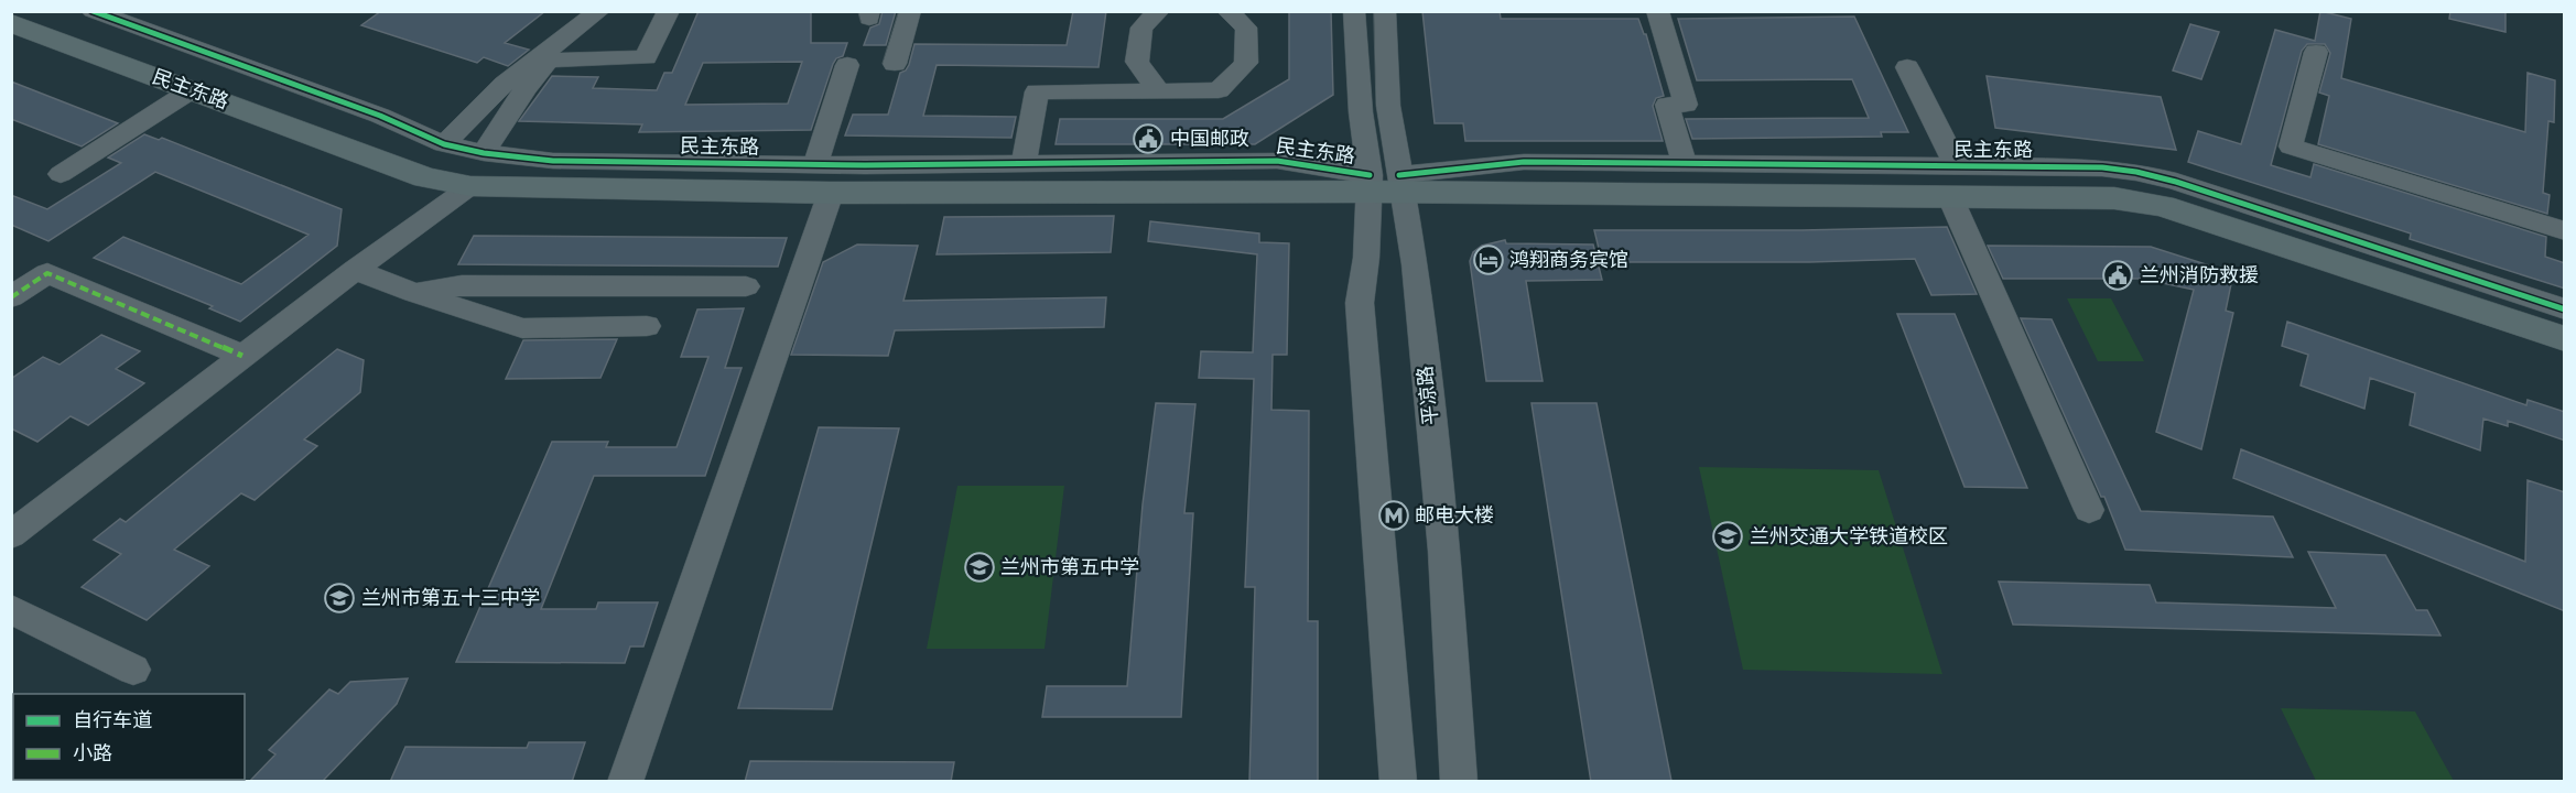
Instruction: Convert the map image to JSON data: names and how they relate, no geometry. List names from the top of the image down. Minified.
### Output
{"streets":{"main road":["民主东路"],"street":["平凉路"]},"crossings":[["民主东路","平凉路"]],"places":{"public building":["中国邮政","兰州消防救援"],"hotel":["鸿翔商务宾馆"],"metro station":["邮电大楼"],"school or university":["兰州交通大学铁道校区","兰州市第五中学","兰州市第五十三中学"]},"legend":["自行车道","小路"]}
